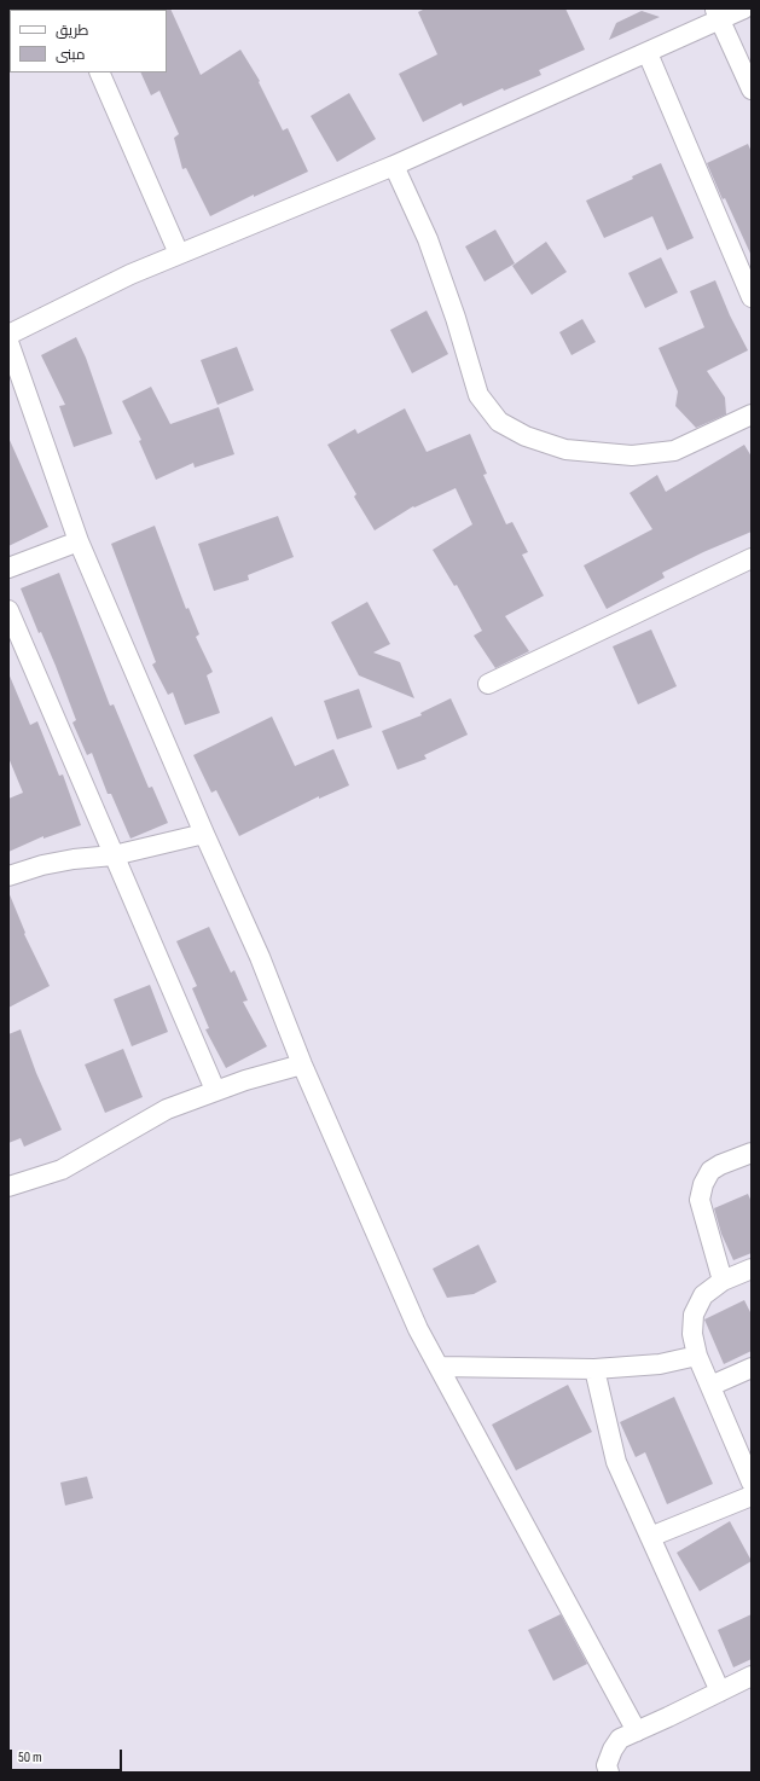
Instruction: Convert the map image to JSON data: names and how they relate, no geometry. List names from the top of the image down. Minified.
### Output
{"legend":["طريق","مبنى"],"scale_bar":"50 m"}
